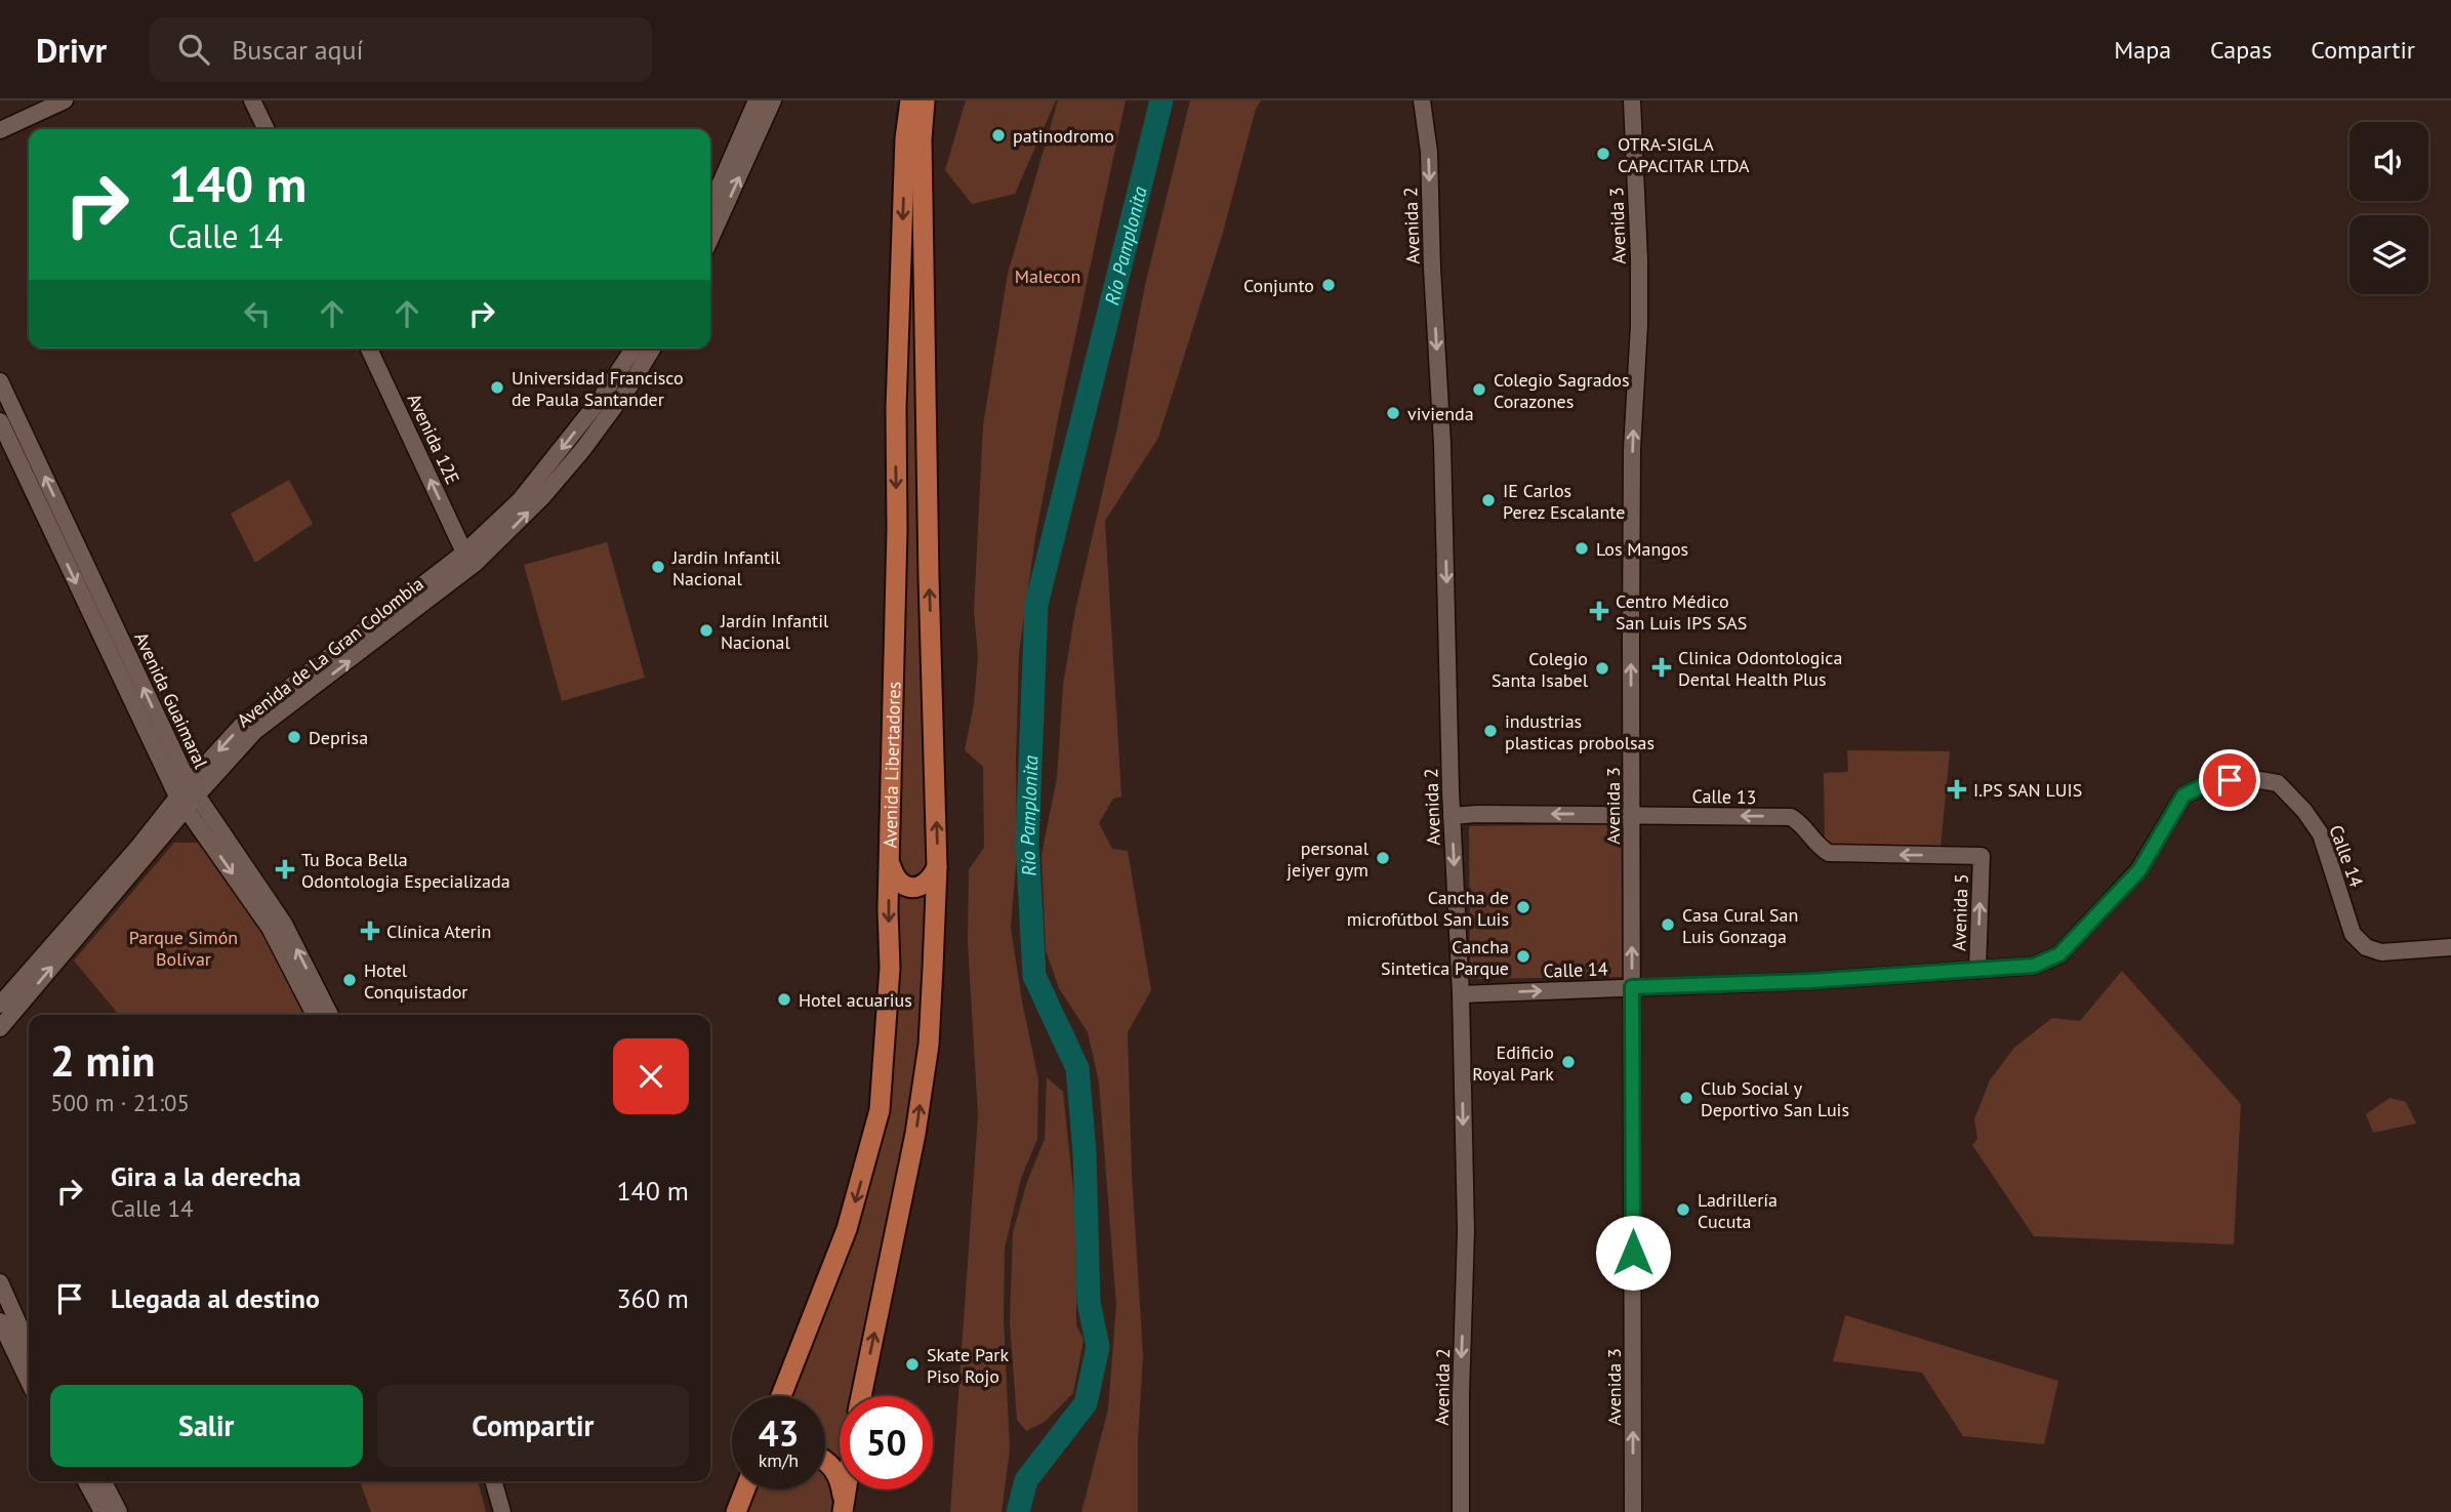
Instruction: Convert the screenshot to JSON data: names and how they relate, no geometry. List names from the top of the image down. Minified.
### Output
{"streets":{"main road":["Avenida Libertadores"],"street":["Avenida 2","Avenida 3","Avenida 12E","Avenida de La Gran Colombia","Avenida Guaimaral","Calle 13","Calle 14","Avenida 5"]},"crossings":[["Avenida 2","Calle 13"],["Avenida 2","Calle 14"],["Avenida 3","Calle 13"],["Avenida 3","Calle 14"],["Avenida 12E","Avenida de La Gran Colombia"],["Avenida de La Gran Colombia","Avenida Guaimaral"],["Calle 13","Avenida 5"],["Calle 14","Avenida 5"]],"one_way":["Avenida 2","Avenida 3","Avenida 12E","Calle 13","Avenida 5"],"water":["Río Pamplonita"],"parks":["Malecon","Parque Simón Bolívar"],"places":{"other":["patinodromo","OTRA-SIGLA CAPACITAR LTDA","Conjunto","Universidad Francisco de Paula Santander","Colegio Sagrados Corazones","vivienda","IE Carlos Perez Escalante","Los Mangos","Jardin Infantil Nacional","Jardín Infantil Nacional","Colegio Santa Isabel","industrias plasticas probolsas","Deprisa","personal jeiyer gym","Cancha de microfútbol San Luis","Casa Cural San Luis Gonzaga","Cancha Sintetica Parque","Hotel Conquistador","Hotel acuarius","Edificio Royal Park","Club Social y Deportivo San Luis","Ladrillería Cucuta","Skate Park Piso Rojo"],"health":["Centro Médico San Luis IPS SAS","Clinica Odontologica Dental Health Plus","I.PS SAN LUIS","Tu Boca Bella Odontologia Especializada","Clínica Aterin"]},"page":{"header":"Drivr","search":"Buscar aquí","nav":["Mapa","Capas","Compartir"],"turn":["140 m","Calle 14"],"heading":["2 min","500 m · 21:05"],"list":[{"name":"Gira a la derecha","note":"Calle 14","value":"140 m"},{"name":"Llegada al destino","value":"360 m"}],"buttons":["Salir","Compartir"],"speed":"43 km/h","limit":"50"}}
